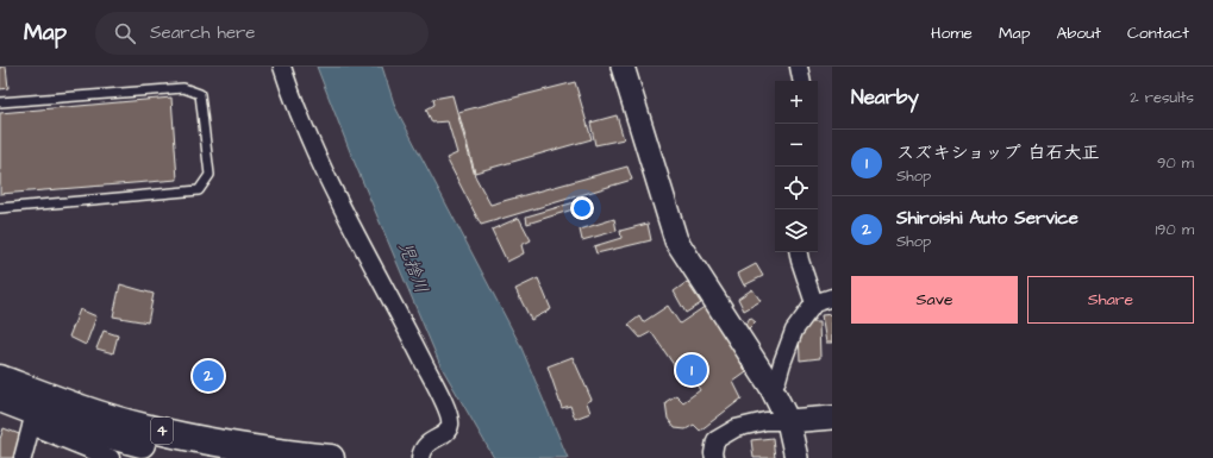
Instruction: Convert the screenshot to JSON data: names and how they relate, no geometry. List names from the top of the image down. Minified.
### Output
{"streets":{"highway":["4"]},"water":["児捨川"],"page":{"header":"Map","search":"Search here","nav":["Home","Map","About","Contact"],"heading":["Nearby","2 results"],"map_buttons":["+","−"],"list":[{"mark":"1","name":"スズキショップ 白石大正","note":"Shop","value":"90 m"},{"mark":"2","name":"Shiroishi Auto Service","note":"Shop","value":"190 m"}],"buttons":["Save","Share"],"pins":["1","2"]}}
